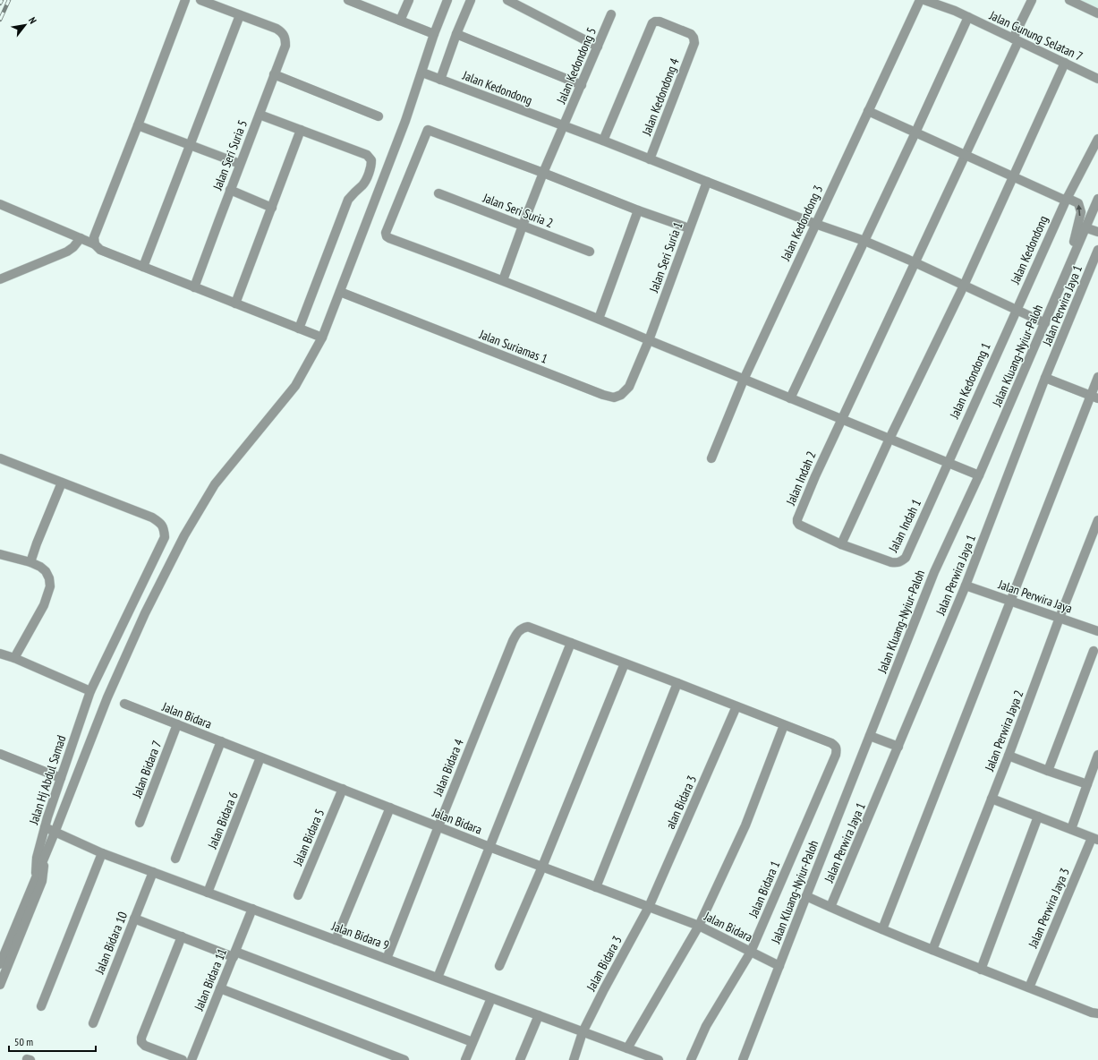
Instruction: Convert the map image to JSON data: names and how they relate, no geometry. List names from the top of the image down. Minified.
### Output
{"streets":{"street":["Jalan Gunung Selatan 7","Jalan Kedondong 5","Jalan Kedondong","Jalan Kedondong 4","Jalan Seri Suria 5","Jalan Seri Suria 2","Jalan Kedondong 3","Jalan Seri Suria 1","Jalan Perwira Jaya 1","Jalan Suriamas 1","Jalan Kluang-Nyiur-Paloh","Jalan Kedondong 1","Jalan Indah 2","Jalan Indah 1","Jalan Perwira Jaya","Jalan Bidara","Jalan Perwira Jaya 2","Jalan Bidara 4","Jalan Bidara 7","Jalan Hj Abdul Samad","alan Bidara 3","Jalan Bidara 6","Jalan Bidara 5","Jalan Bidara 1","Jalan Perwira Jaya 3","Jalan Bidara 9","Jalan Bidara 10","Jalan Bidara 3","Jalan Bidara 11"]},"crossings":[["Jalan Kedondong 5","Jalan Kedondong"],["Jalan Kedondong 5","Jalan Seri Suria 2"],["Jalan Kedondong","Jalan Kedondong 4"],["Jalan Kedondong","Jalan Kedondong 3"],["Jalan Kedondong","Jalan Seri Suria 1"],["Jalan Kedondong","Jalan Kluang-Nyiur-Paloh"],["Jalan Kedondong","Jalan Kedondong 1"],["Jalan Seri Suria 1","Jalan Suriamas 1"],["Jalan Perwira Jaya 1","Jalan Perwira Jaya"],["Jalan Kluang-Nyiur-Paloh","Jalan Bidara"],["Jalan Kedondong 1","Jalan Indah 1"],["Jalan Indah 2","Jalan Indah 1"],["Jalan Perwira Jaya","Jalan Perwira Jaya 2"],["Jalan Bidara","Jalan Bidara 4"],["Jalan Bidara","Jalan Bidara 7"],["Jalan Bidara","alan Bidara 3"],["Jalan Bidara","Jalan Bidara 6"],["Jalan Bidara","Jalan Bidara 5"],["Jalan Bidara","Jalan Bidara 1"],["Jalan Bidara","Jalan Bidara 3"],["Jalan Bidara 4","Jalan Bidara 9"],["Jalan Hj Abdul Samad","Jalan Bidara 9"],["alan Bidara 3","Jalan Bidara 3"],["Jalan Bidara 6","Jalan Bidara 9"],["Jalan Bidara 9","Jalan Bidara 10"],["Jalan Bidara 9","Jalan Bidara 3"],["Jalan Bidara 9","Jalan Bidara 11"]],"scale_bar":"50 m","north":"top right"}
